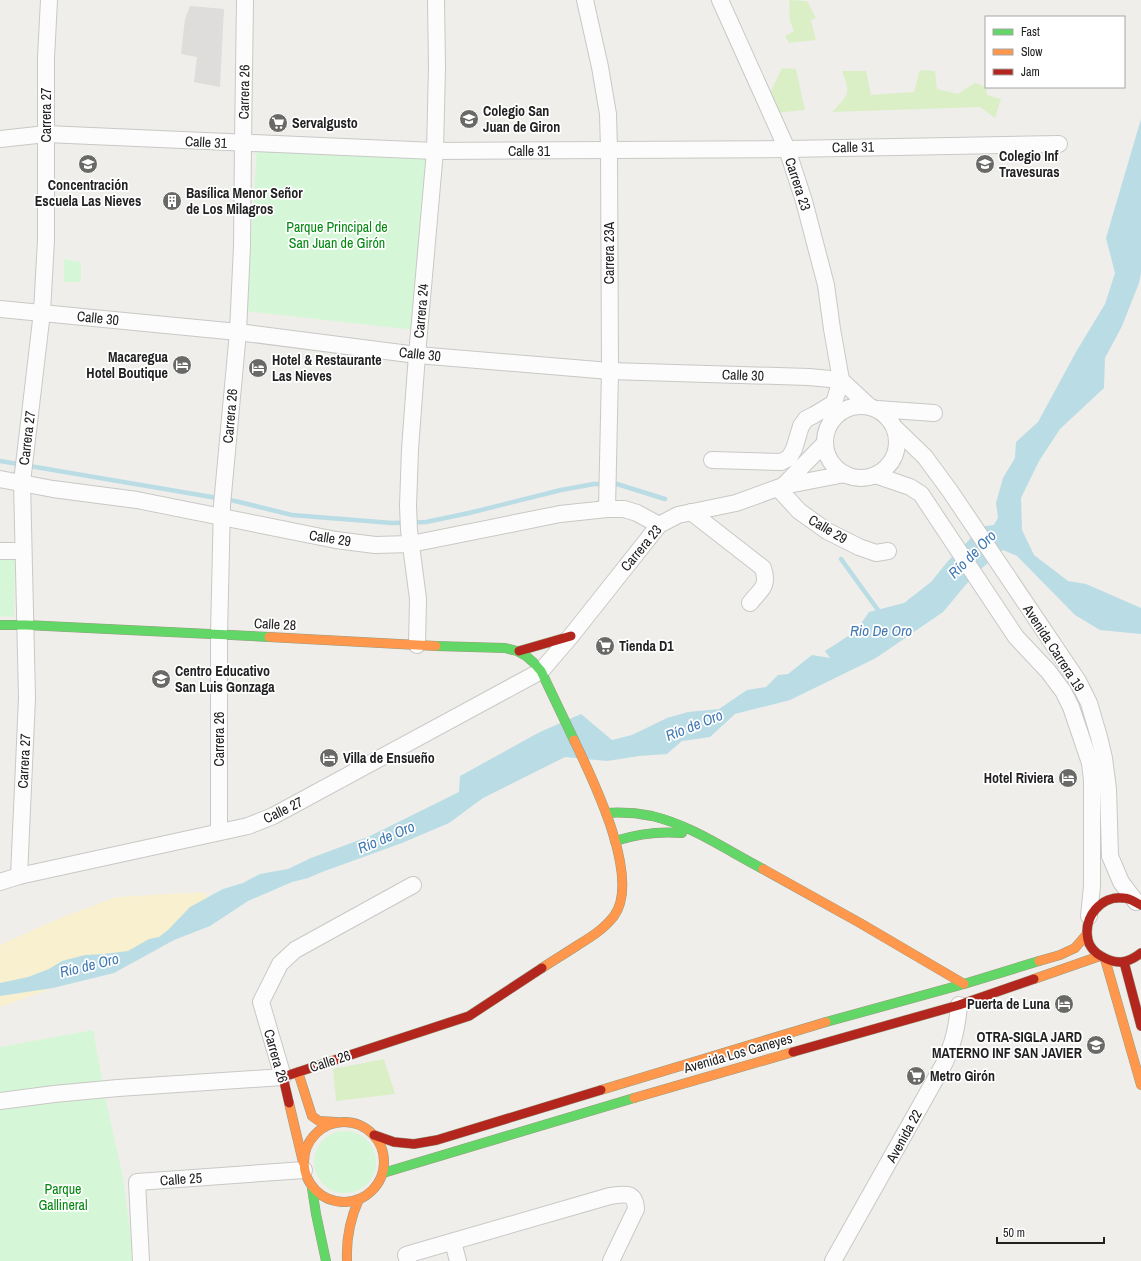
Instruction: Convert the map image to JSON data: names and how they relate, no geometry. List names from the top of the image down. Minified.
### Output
{"streets":{"street":["Carrera 26","Carrera 27","Calle 31","Carrera 23","Carrera 23A","Carrera 24","Calle 30","Calle 29","Calle 28","Avenida Carrera 19","Calle 27","Avenida Los Caneyes","Calle 26","Avenida 22","Calle 25"]},"crossings":[["Carrera 26","Calle 31"],["Carrera 26","Calle 30"],["Carrera 26","Calle 29"],["Carrera 26","Calle 28"],["Carrera 26","Calle 27"],["Carrera 26","Avenida Los Caneyes"],["Carrera 26","Calle 26"],["Carrera 26","Calle 25"],["Carrera 27","Calle 31"],["Carrera 27","Calle 30"],["Carrera 27","Calle 29"],["Carrera 27","Calle 28"],["Carrera 27","Calle 27"],["Calle 31","Carrera 23"],["Calle 31","Carrera 23A"],["Calle 31","Carrera 24"],["Carrera 23","Calle 30"],["Carrera 23","Calle 29"],["Carrera 23","Calle 28"],["Carrera 23","Avenida Carrera 19"],["Carrera 23","Calle 27"],["Carrera 23A","Calle 30"],["Carrera 23A","Calle 29"],["Carrera 24","Calle 30"],["Carrera 24","Calle 29"],["Carrera 24","Calle 28"],["Calle 28","Calle 27"],["Calle 28","Calle 26"],["Avenida Los Caneyes","Avenida 22"],["Avenida Los Caneyes","Calle 25"]],"water":["Río de Oro","Rio De Oro"],"parks":["Parque Principal de San Juan de Girón","Parque Gallineral"],"places":{"school or university":["Colegio San Juan de Giron","Concentración Escuela Las Nieves","Colegio Inf Travesuras","Centro Educativo San Luis Gonzaga","OTRA-SIGLA JARD MATERNO INF SAN JAVIER"],"supermarket":["Servalgusto","Tienda D1","Metro Girón"],"building":["Basílica Menor Señor de Los Milagros"],"hotel":["Macaregua Hotel Boutique","Hotel & Restaurante Las Nieves","Villa de Ensueño","Hotel Riviera","Puerta de Luna"]},"legend":["Fast","Slow","Jam"],"scale_bar":"50 m"}
